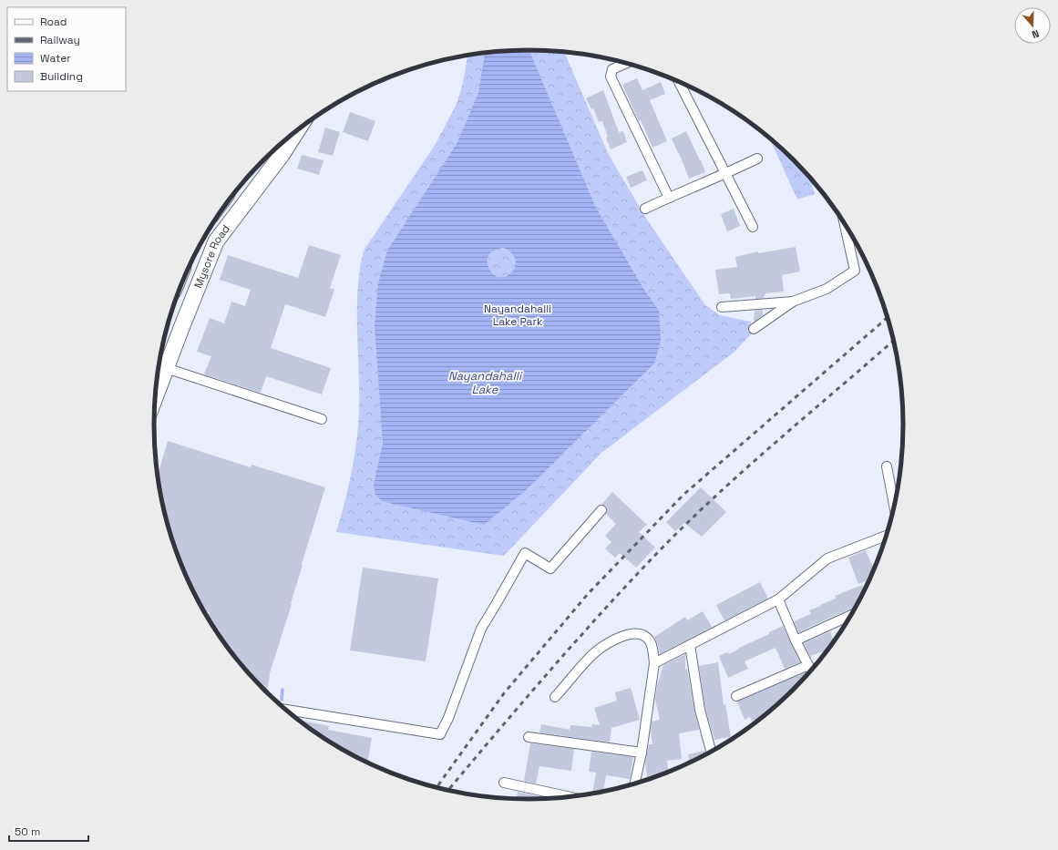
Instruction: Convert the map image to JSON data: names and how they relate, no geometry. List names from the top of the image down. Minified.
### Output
{"streets":{"highway":["Mysore Road"]},"water":["Nayandahalli Lake"],"parks":["Nayandahalli Lake Park"],"legend":["Road","Railway","Water","Building"],"scale_bar":"50 m","north":"bottom"}
